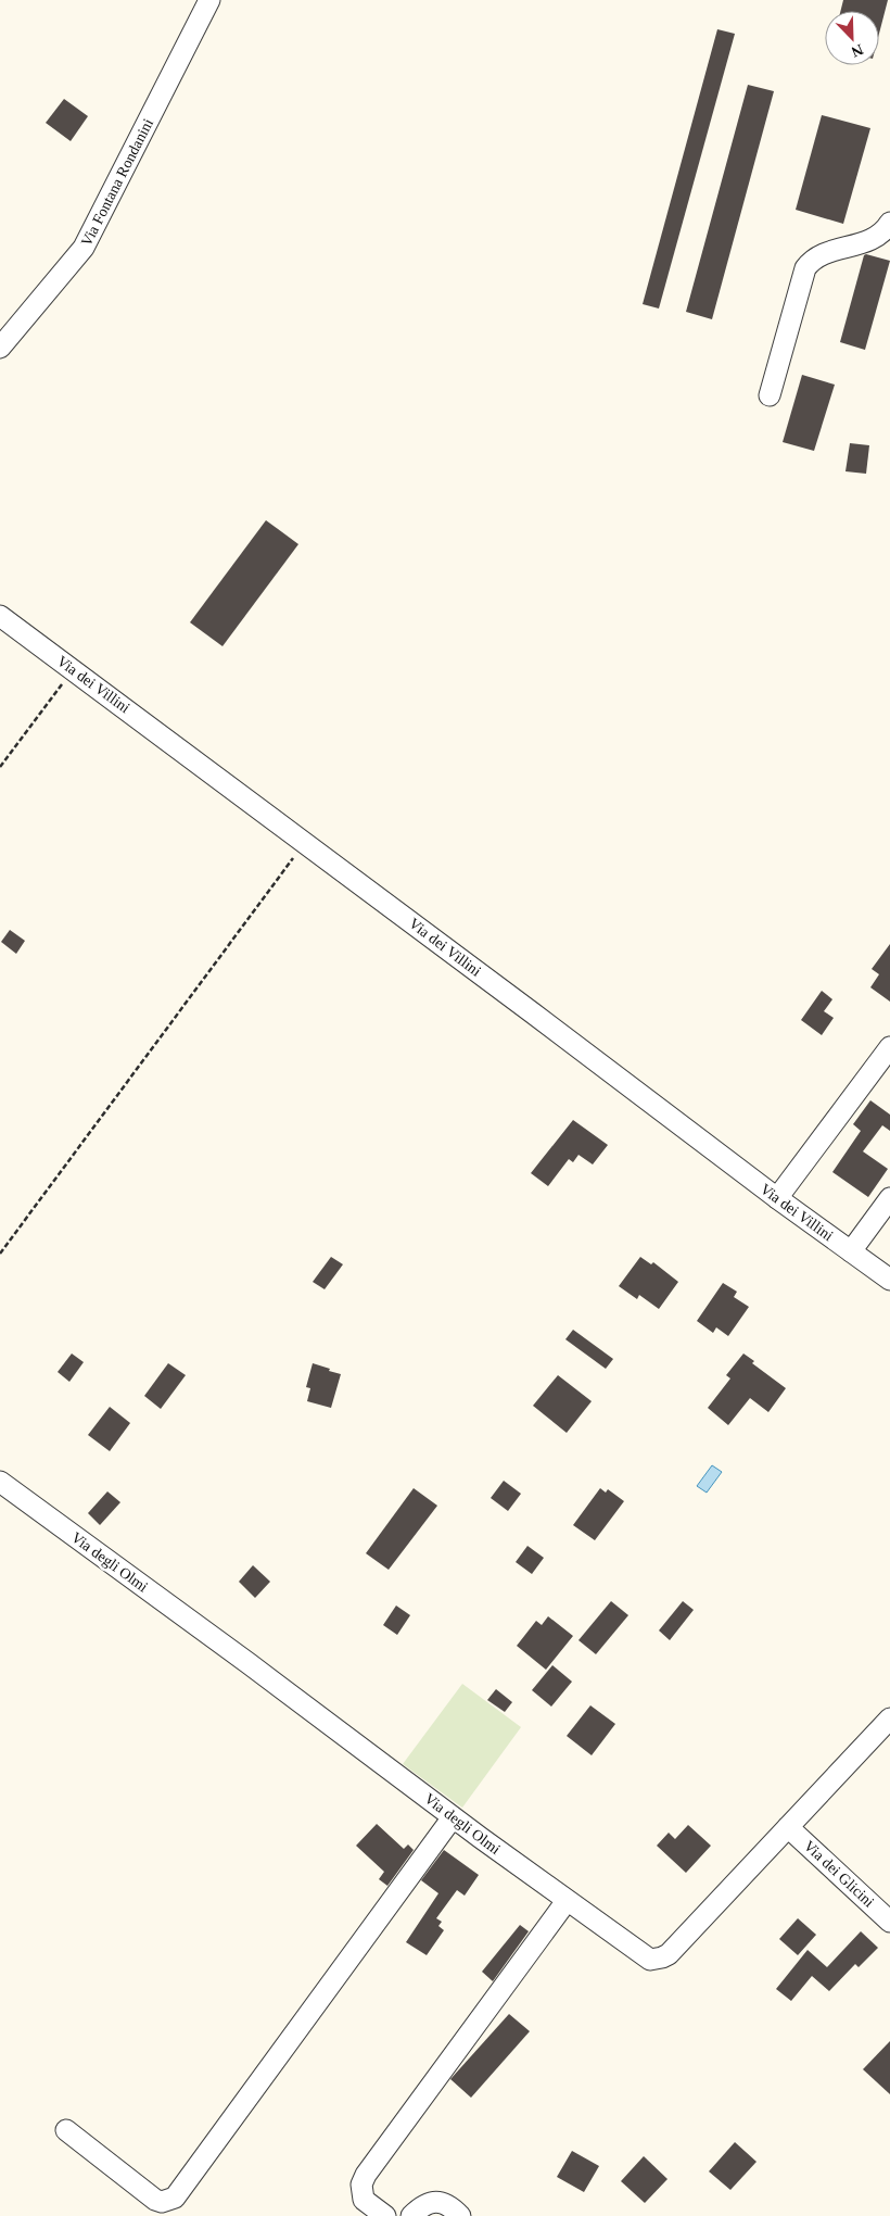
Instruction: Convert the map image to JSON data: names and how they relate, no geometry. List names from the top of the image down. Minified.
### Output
{"streets":{"street":["Via Fontana Rondanini","Via dei Villini","Via degli Olmi","Via dei Glicini"]},"crossings":[["Via degli Olmi","Via dei Glicini"]],"north":"bottom right"}
